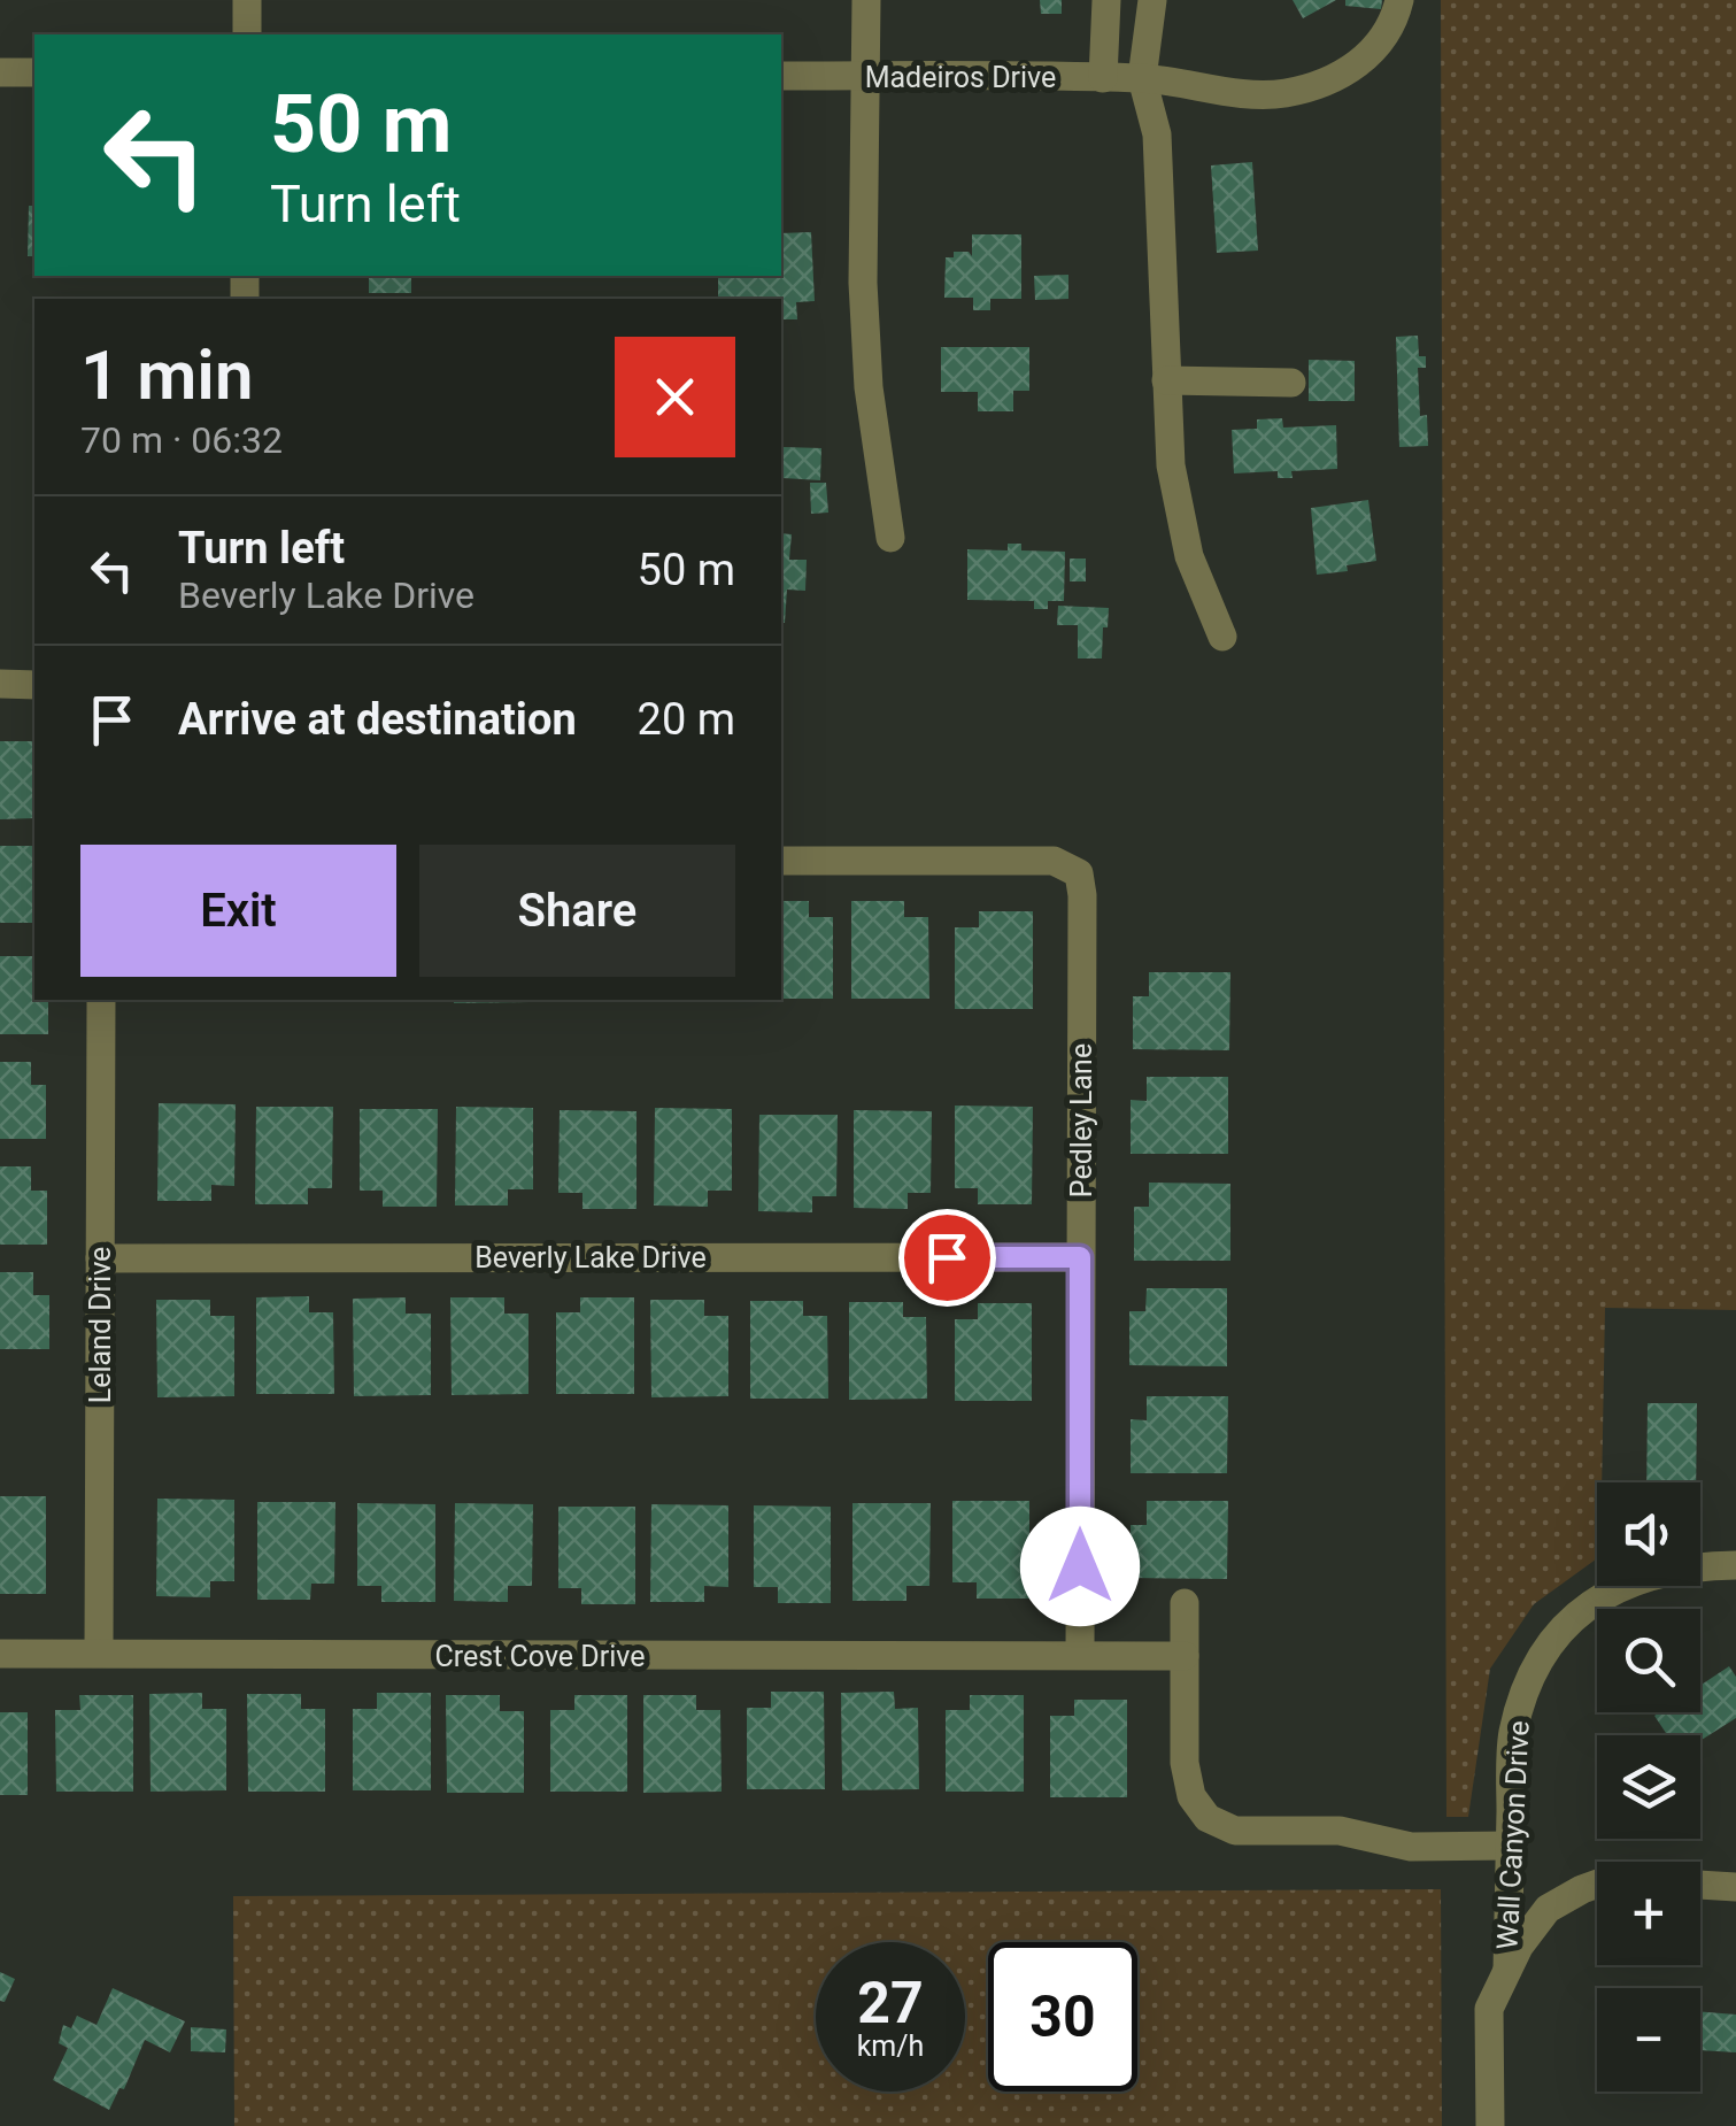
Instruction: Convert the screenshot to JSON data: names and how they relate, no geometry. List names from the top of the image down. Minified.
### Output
{"streets":{"street":["Madeiros Drive","Pedley Lane","Beverly Lake Drive","Leland Drive","Crest Cove Drive","Wall Canyon Drive"]},"crossings":[["Pedley Lane","Beverly Lake Drive"],["Pedley Lane","Crest Cove Drive"],["Beverly Lake Drive","Leland Drive"],["Leland Drive","Crest Cove Drive"]],"page":{"turn":["50 m","Turn left"],"heading":["1 min","70 m · 06:32"],"list":[{"name":"Turn left","note":"Beverly Lake Drive","value":"50 m"},{"name":"Arrive at destination","value":"20 m"}],"buttons":["Exit","Share"],"map_buttons":["+","−"],"speed":"27 km/h","limit":"30"}}
